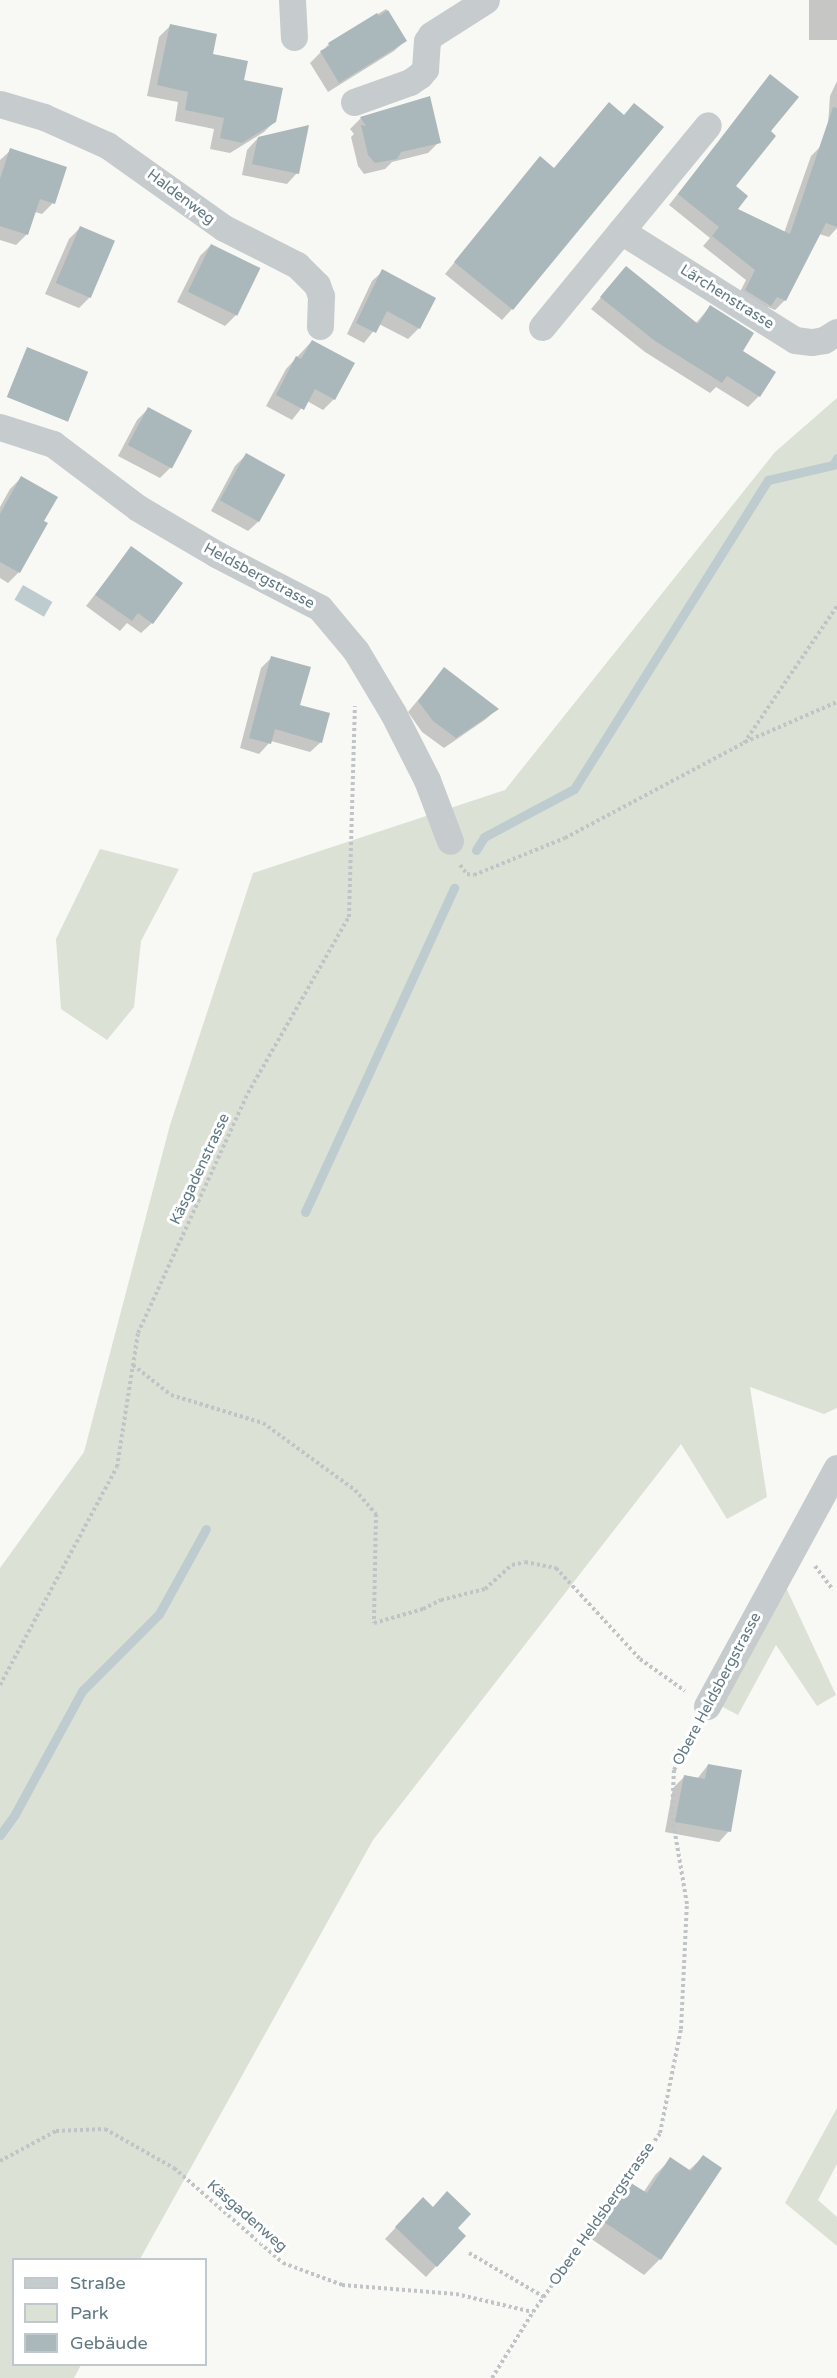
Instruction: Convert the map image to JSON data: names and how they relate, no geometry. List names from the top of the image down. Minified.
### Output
{"streets":{"street":["Haldenweg","Lärchenstrasse","Heldsbergstrasse","Obere Heldsbergstrasse"],"path":["Käsgadenstrasse","Käsgadenweg"]},"crossings":[["Obere Heldsbergstrasse","Käsgadenweg"]],"legend":["Straße","Park","Gebäude"]}
